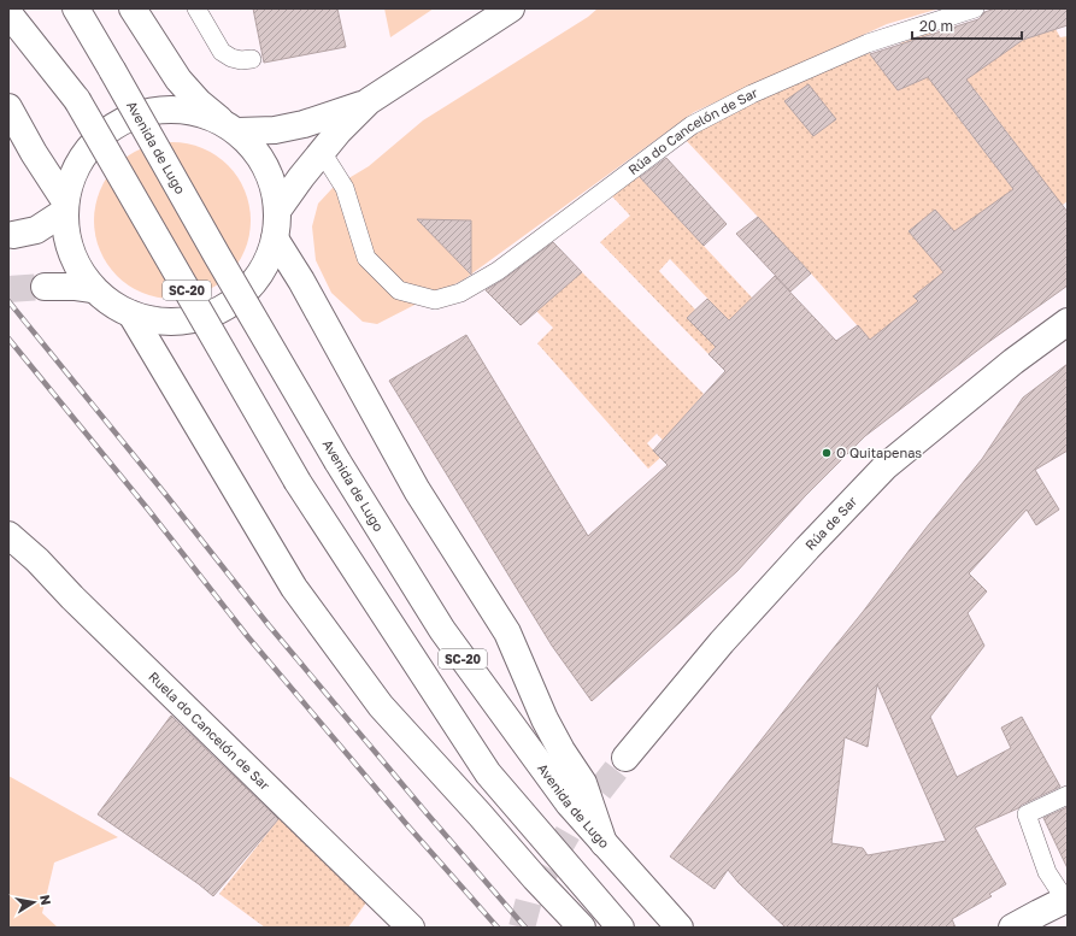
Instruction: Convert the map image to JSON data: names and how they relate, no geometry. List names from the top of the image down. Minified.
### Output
{"streets":{"main road":["Avenida de Lugo","SC-20","Rúa de Sar","Ruela do Cancelón de Sar"],"lane":["Rúa do Cancelón de Sar"]},"places":["O Quitapenas"],"scale_bar":"20 m","north":"right"}
